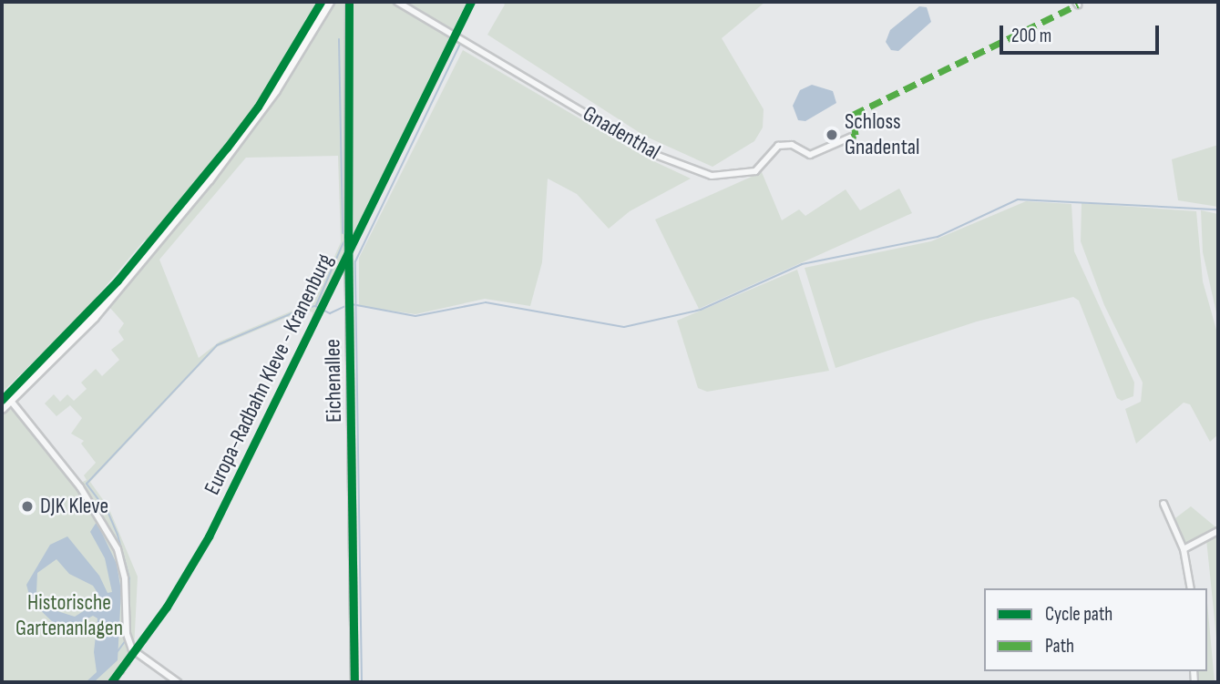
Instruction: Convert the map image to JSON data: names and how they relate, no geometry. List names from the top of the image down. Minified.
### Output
{"streets":{"street":["Gnadenthal","Eichenallee"],"cycle path":["Europa-Radbahn Kleve - Kranenburg"]},"parks":["Historische Gartenanlagen"],"places":["Schloss Gnadental","DJK Kleve"],"legend":["Cycle path","Path"],"scale_bar":"200 m"}
